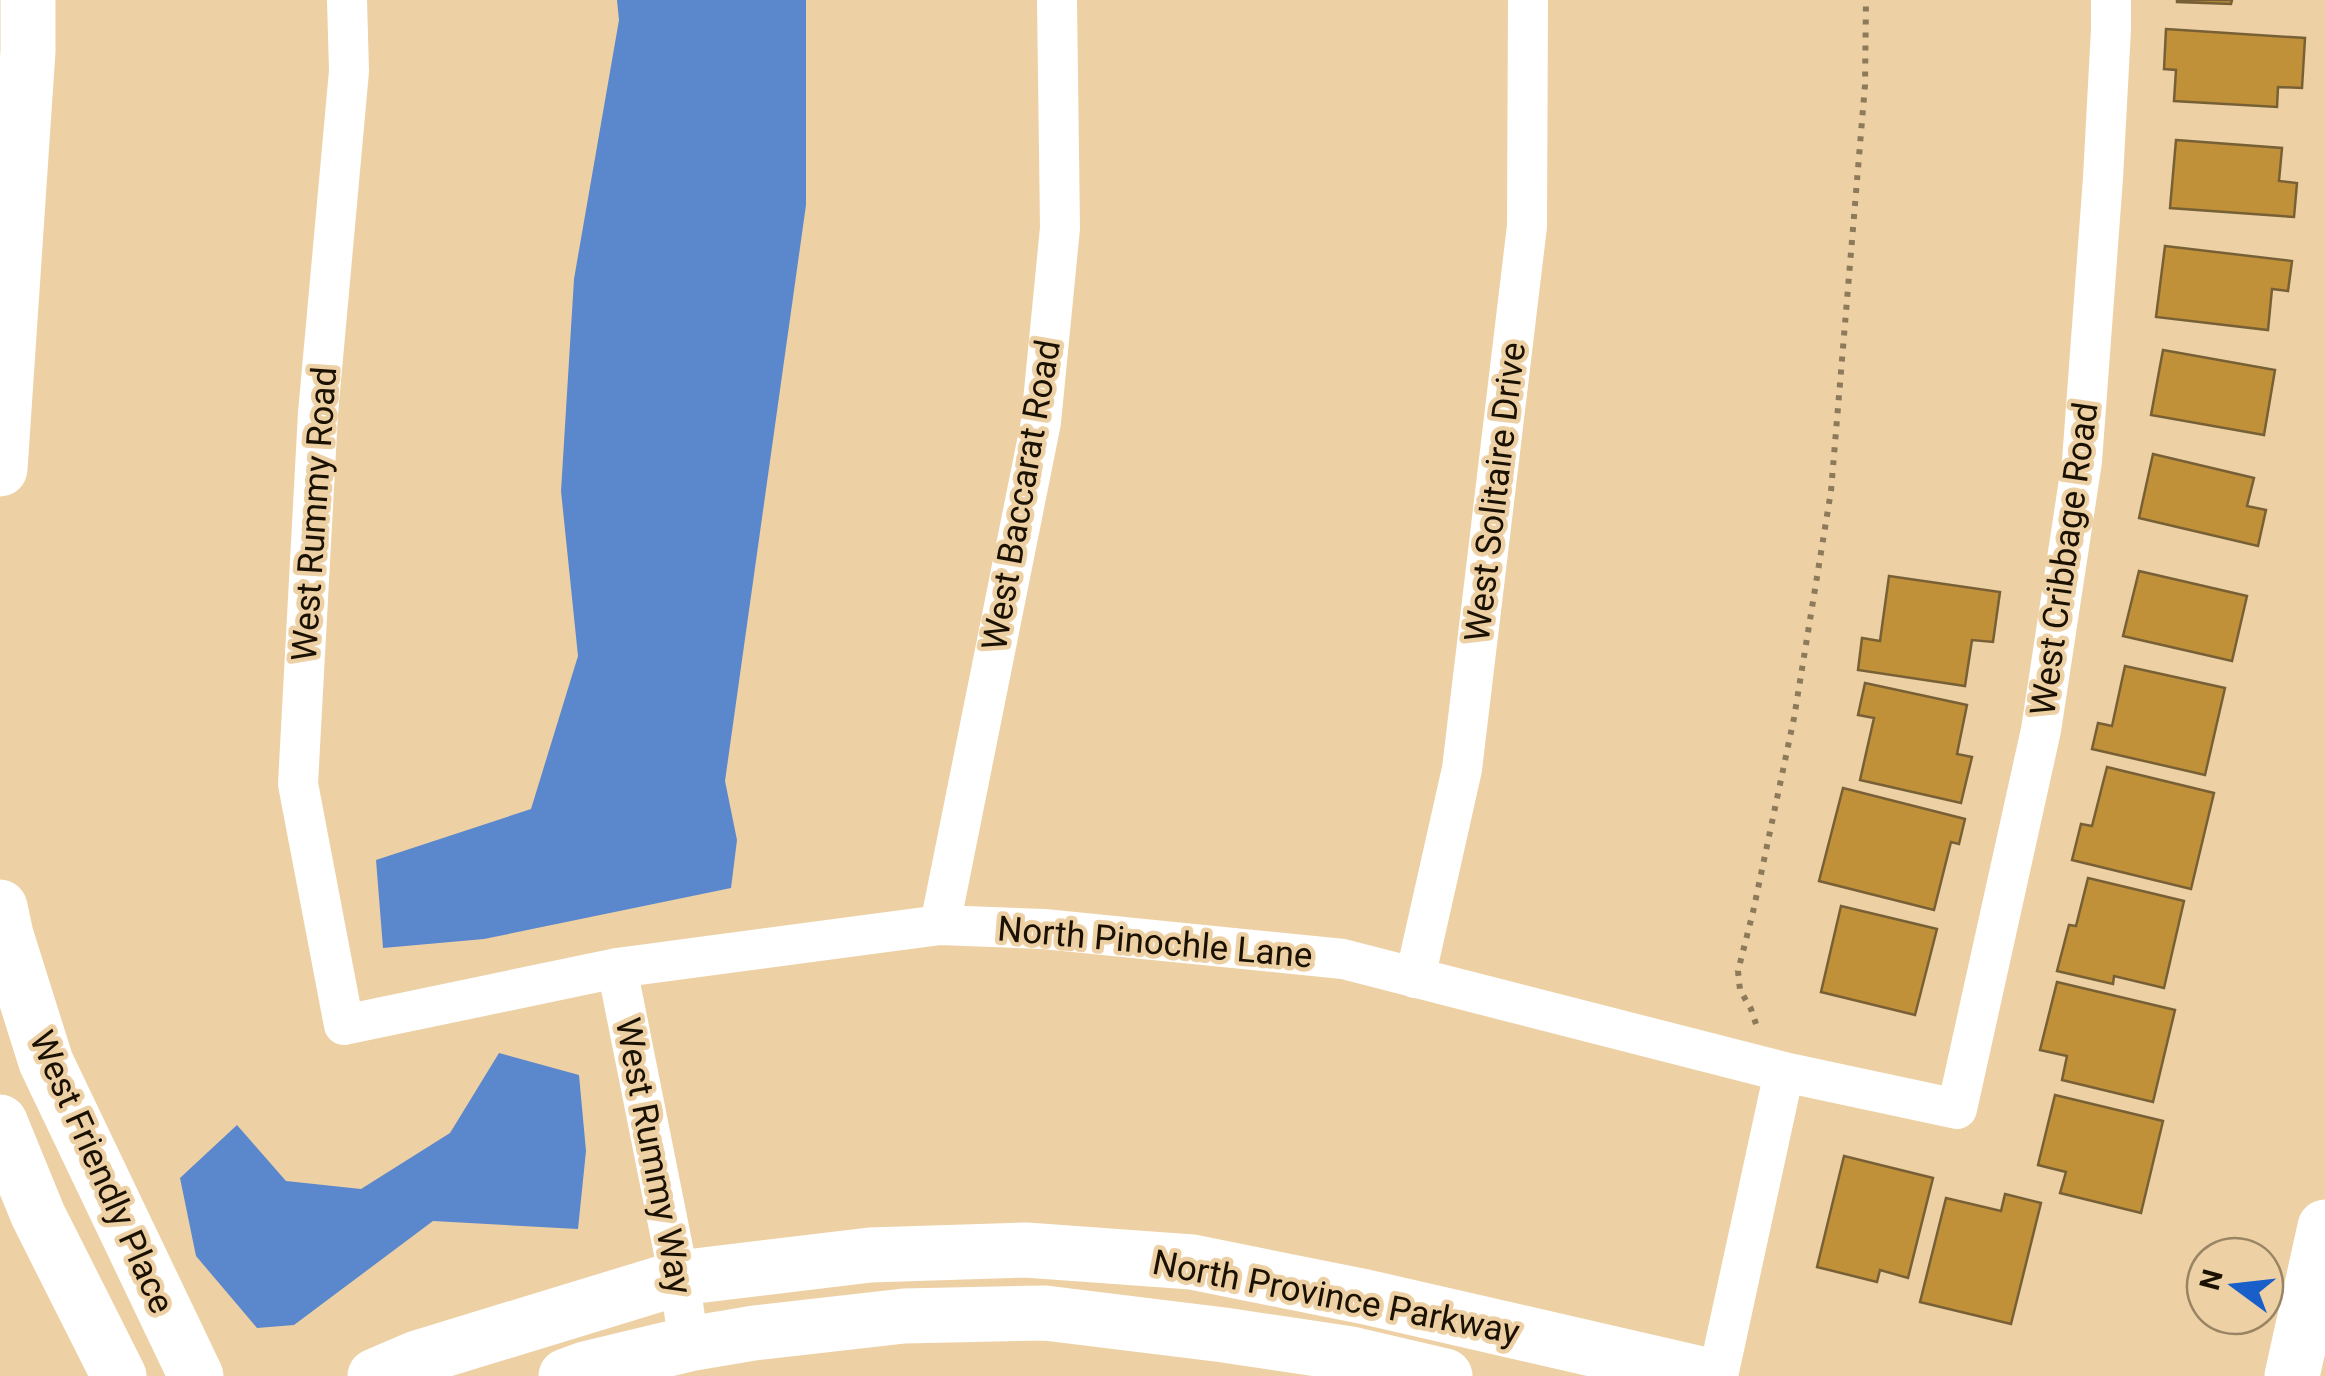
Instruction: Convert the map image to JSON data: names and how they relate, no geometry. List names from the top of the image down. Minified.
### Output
{"streets":{"street":["West Solitaire Drive","West Baccarat Road","West Rummy Road","West Cribbage Road","North Pinochle Lane","West Rummy Way","West Friendly Place","North Province Parkway"]},"crossings":[["West Solitaire Drive","North Pinochle Lane"],["West Baccarat Road","North Pinochle Lane"],["West Rummy Road","North Pinochle Lane"],["West Cribbage Road","North Pinochle Lane"],["North Pinochle Lane","West Rummy Way"],["West Rummy Way","North Province Parkway"]],"north":"left"}
